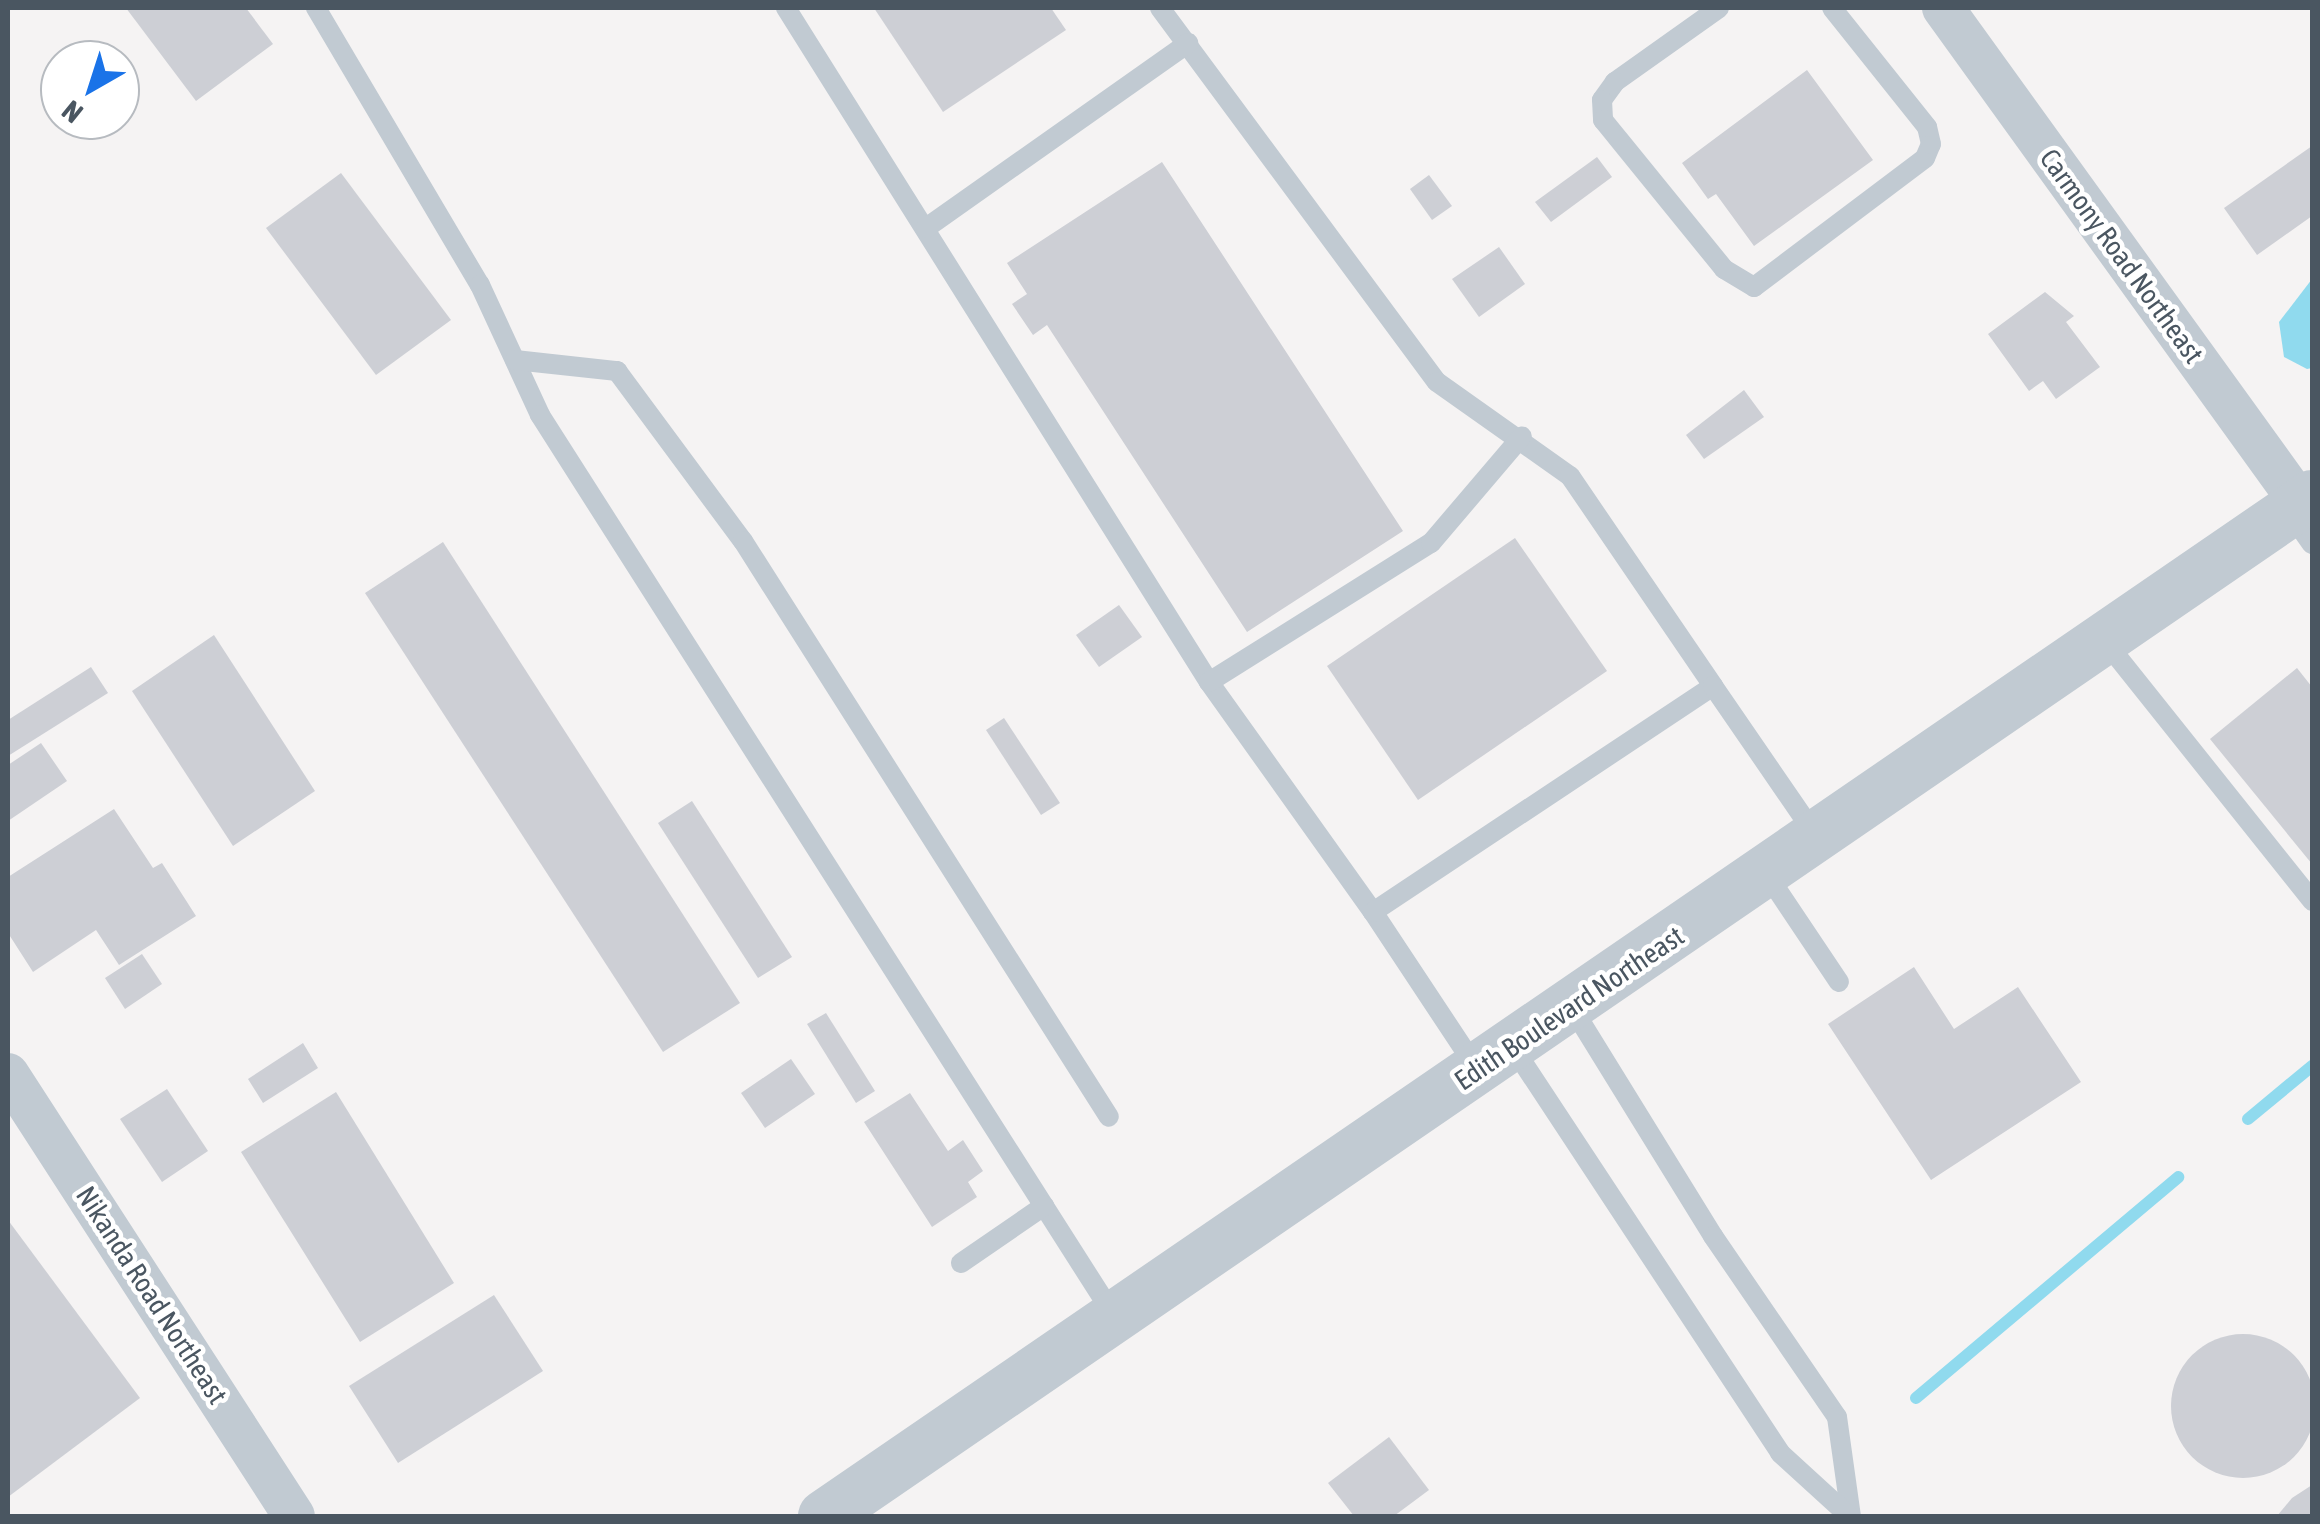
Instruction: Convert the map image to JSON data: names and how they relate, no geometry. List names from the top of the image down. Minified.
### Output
{"streets":{"street":["Carmony Road Northeast","Edith Boulevard Northeast","Nikanda Road Northeast"]},"crossings":[["Carmony Road Northeast","Edith Boulevard Northeast"]],"north":"bottom left"}
